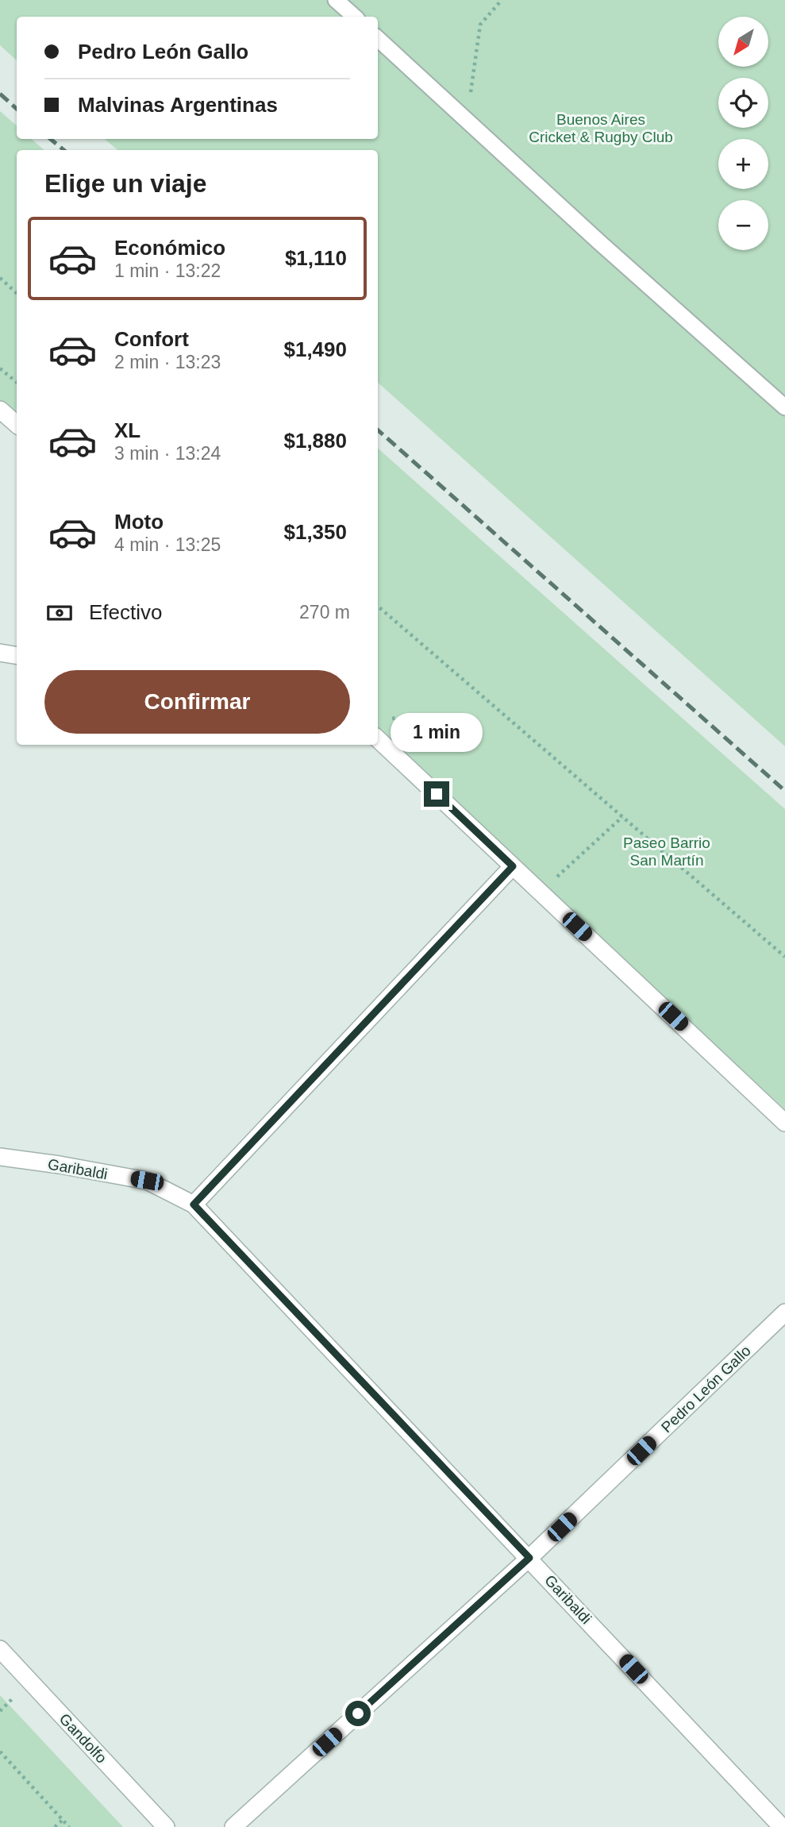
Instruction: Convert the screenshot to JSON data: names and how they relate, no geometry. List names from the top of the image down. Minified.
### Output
{"streets":{"street":["Garibaldi","Pedro León Gallo","Gandolfo"]},"crossings":[["Garibaldi","Pedro León Gallo"]],"parks":["Buenos Aires Cricket & Rugby Club","Paseo Barrio San Martín"],"north":"bottom left","page":{"map_buttons":["+","−"],"banner":["Pedro León Gallo","Malvinas Argentinas"],"heading":"Elige un viaje","list":[{"name":"Económico","note":"1 min · 13:22","value":"$1,110"},{"name":"Confort","note":"2 min · 13:23","value":"$1,490"},{"name":"XL","note":"3 min · 13:24","value":"$1,880"},{"name":"Moto","note":"4 min · 13:25","value":"$1,350"}],"pay":["Efectivo","270 m"],"buttons":"Confirmar","bubble":"1 min"}}
